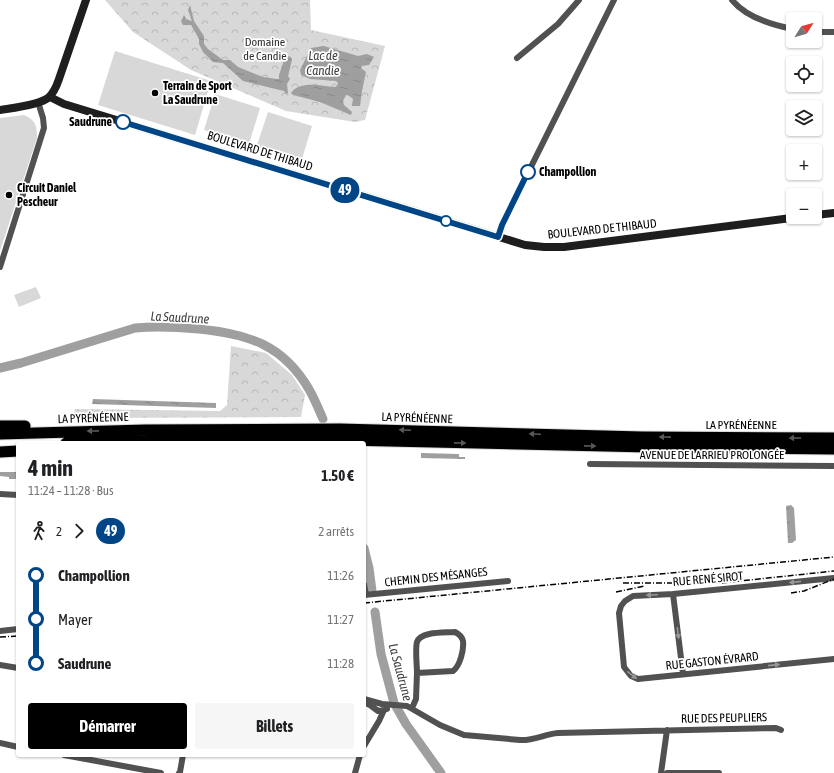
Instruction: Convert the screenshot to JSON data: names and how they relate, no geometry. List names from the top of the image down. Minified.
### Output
{"streets":{"highway":["LA PYRÉNÉENNE"],"street":["BOULEVARD DE THIBAUD","AVENUE DE LARRIEU PROLONGÉE","CHEMIN DES MÉSANGES","RUE RENÉ SIROT","RUE GASTON ÉVRARD","RUE DES PEUPLIERS"]},"crossings":[["RUE RENÉ SIROT","RUE GASTON ÉVRARD"]],"one_way":["RUE RENÉ SIROT","RUE GASTON ÉVRARD"],"water":["Lac de Candie","La Saudrune"],"parks":["Domaine de Candie"],"places":["Terrain de Sport La Saudrune","Saudrune","Champollion","Circuit Daniel Pescheur"],"lines":["bus line 49"],"north":"top right","page":{"on_map":"49","map_buttons":["+","−"],"heading":["4 min","11:24 – 11:28 · Bus","1.50 €"],"legs":["2","49","2 arrêts"],"list":[{"name":"Champollion","value":"11:26"},{"name":"Mayer","value":"11:27"},{"name":"Saudrune","value":"11:28"}],"buttons":["Démarrer","Billets"]}}
